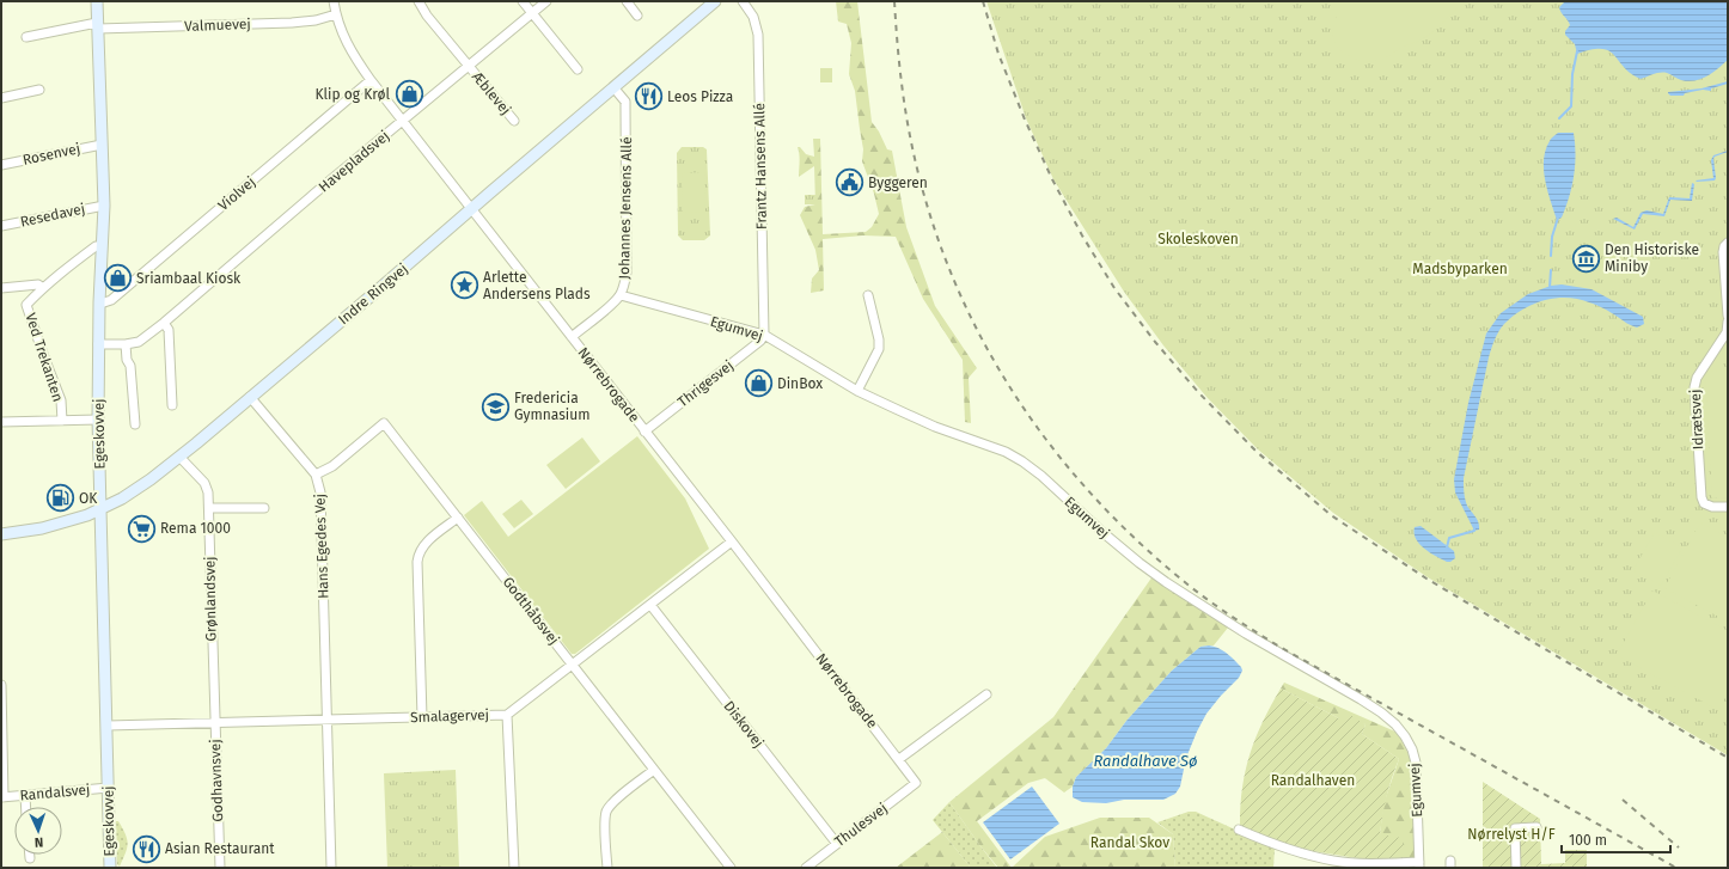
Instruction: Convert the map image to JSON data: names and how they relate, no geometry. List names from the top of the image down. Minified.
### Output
{"streets":{"street":["Valmuevej","Æblevej","Rosenvej","Havepladsvej","Frantz Hansens Allé","Violvej","Johannes Jensens Allé","Resedavej","Indre Ringvej","Egumvej","Ved Trekanten","Thrigesvej","Nørrebrogade","Idrætsvej","Egeskovvej","Hans Egedes Vej","Grønlandsvej","Godthåbsvej","Smalagervej","Diskovej","Godhavnsvej","Randalsvej","Thulesvej"]},"crossings":[["Valmuevej","Nørrebrogade"],["Valmuevej","Egeskovvej"],["Æblevej","Havepladsvej"],["Rosenvej","Egeskovvej"],["Havepladsvej","Nørrebrogade"],["Havepladsvej","Egeskovvej"],["Frantz Hansens Allé","Egumvej"],["Frantz Hansens Allé","Thrigesvej"],["Violvej","Nørrebrogade"],["Violvej","Egeskovvej"],["Johannes Jensens Allé","Indre Ringvej"],["Johannes Jensens Allé","Egumvej"],["Johannes Jensens Allé","Nørrebrogade"],["Resedavej","Egeskovvej"],["Indre Ringvej","Nørrebrogade"],["Indre Ringvej","Egeskovvej"],["Indre Ringvej","Hans Egedes Vej"],["Indre Ringvej","Grønlandsvej"],["Egumvej","Thrigesvej"],["Ved Trekanten","Egeskovvej"],["Thrigesvej","Nørrebrogade"],["Nørrebrogade","Smalagervej"],["Nørrebrogade","Thulesvej"],["Egeskovvej","Smalagervej"],["Egeskovvej","Randalsvej"],["Hans Egedes Vej","Godthåbsvej"],["Hans Egedes Vej","Smalagervej"],["Grønlandsvej","Smalagervej"],["Grønlandsvej","Godhavnsvej"],["Godthåbsvej","Smalagervej"],["Smalagervej","Diskovej"],["Smalagervej","Godhavnsvej"],["Diskovej","Thulesvej"]],"water":["Randalhave Sø"],"parks":["Skoleskoven","Madsbyparken","Randalhaven","Nørrelyst H/F","Randal Skov"],"places":{"shop":["Klip og Krøl","Sriambaal Kiosk","DinBox"],"restaurant":["Leos Pizza","Asian Restaurant"],"public building":["Byggeren"],"museum":["Den Historiske Miniby"],"place":["Arlette Andersens Plads"],"school or university":["Fredericia Gymnasium"],"fuel station":["OK"],"supermarket":["Rema 1000"]},"scale_bar":"100 m","north":"bottom"}
